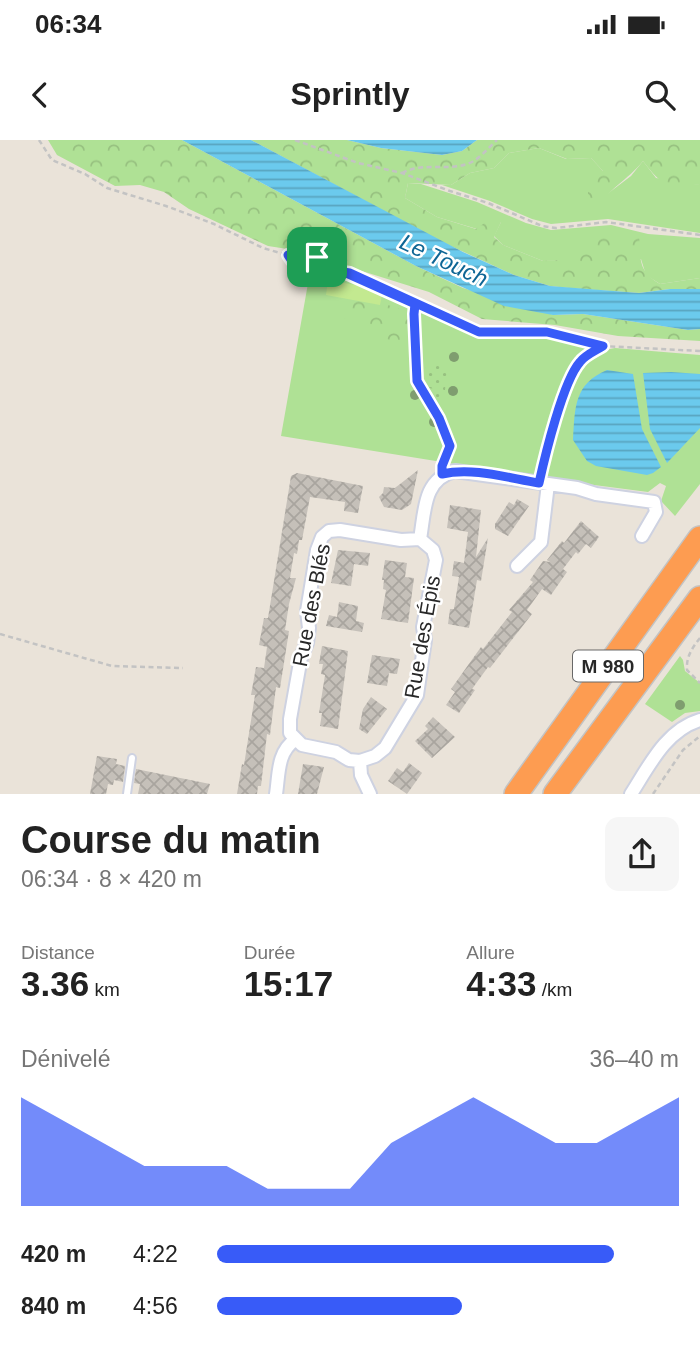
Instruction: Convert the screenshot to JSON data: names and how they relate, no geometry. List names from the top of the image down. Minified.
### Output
{"streets":{"highway":["M 980"],"street":["Rue des Blés","Rue des Épis"]},"crossings":[["Rue des Blés","Rue des Épis"]],"water":["Le Touch"],"page":{"status":"06:34","header":"Sprintly","heading":["Course du matin","06:34 · 8 × 420 m"],"stats":[["Distance","3.36 km"],["Durée","15:17"],["Allure","4:33 /km"]],"chart":["Dénivelé","36–40 m"],"list":[{"name":"420 m","note":"4:22"},{"name":"840 m","note":"4:56"}]}}
